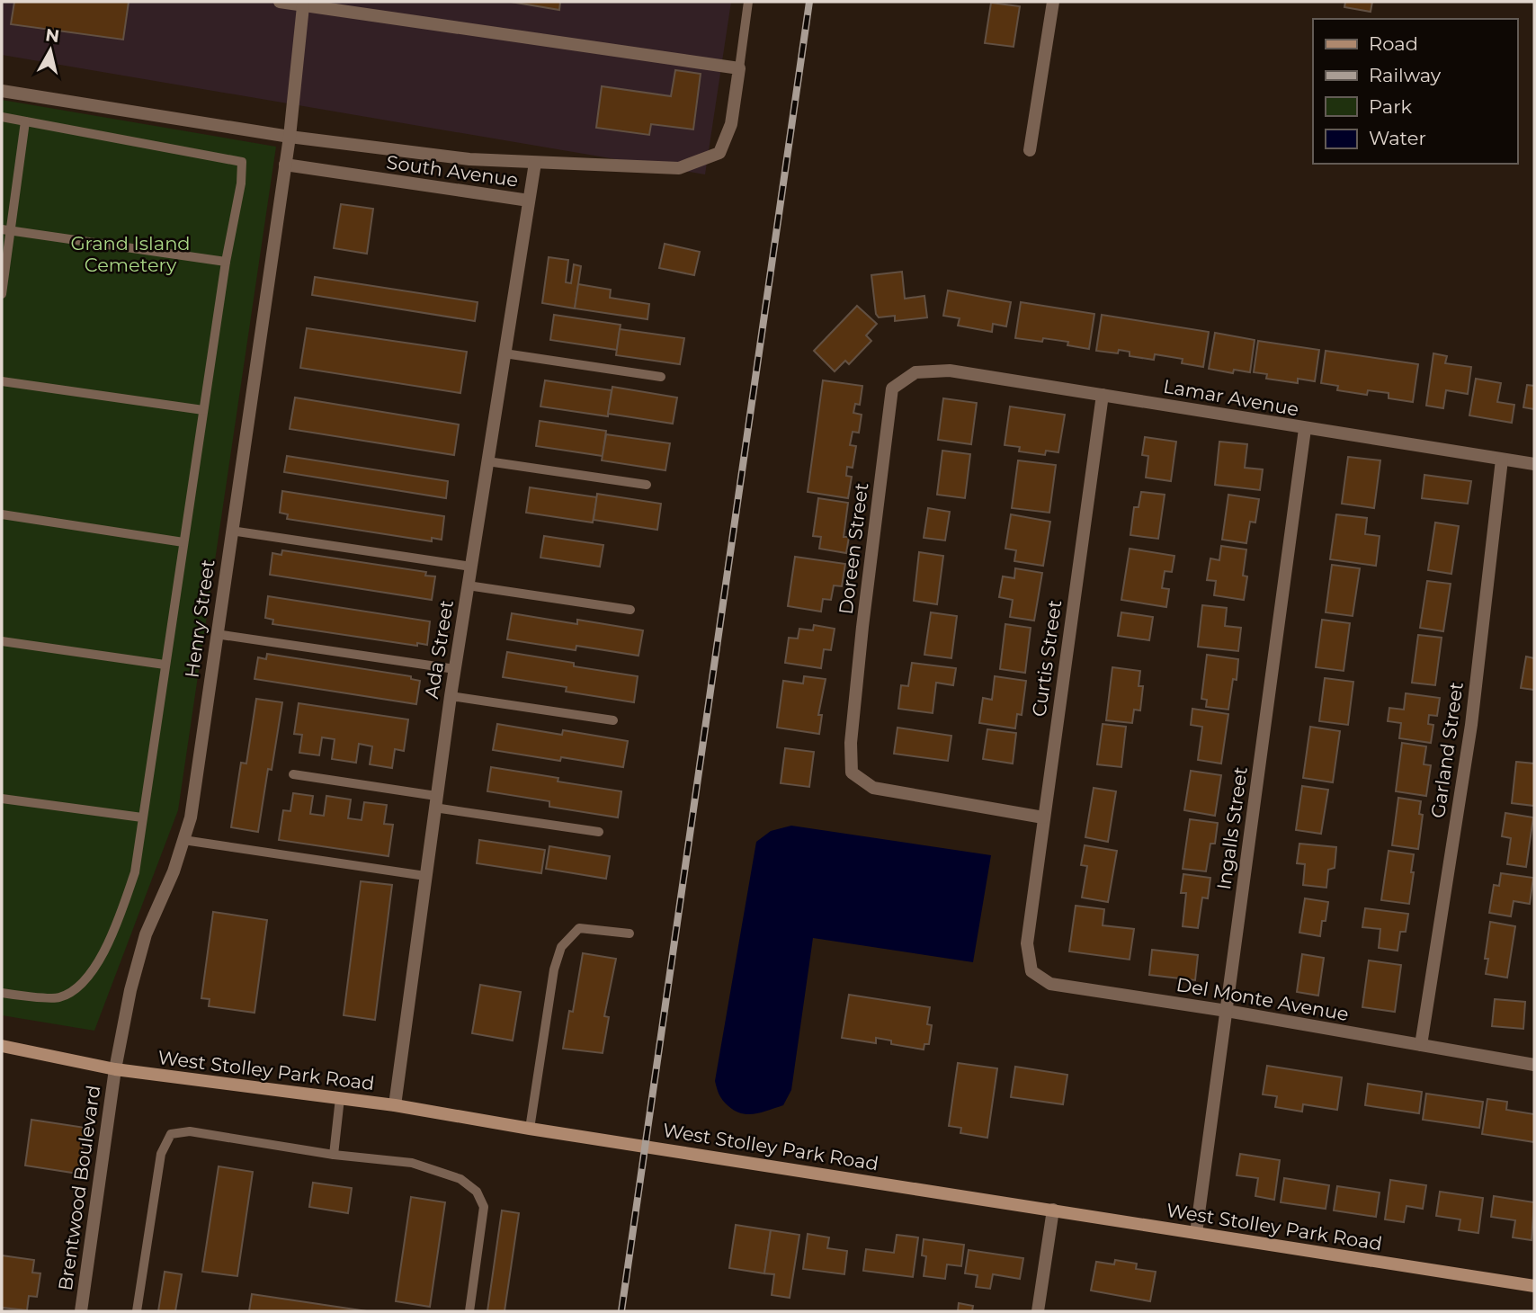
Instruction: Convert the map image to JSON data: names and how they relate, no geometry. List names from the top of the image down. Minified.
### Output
{"streets":{"main road":["West Stolley Park Road"],"street":["South Avenue","Lamar Avenue","Doreen Street","Henry Street","Ada Street","Curtis Street","Garland Street","Ingalls Street","Del Monte Avenue","Brentwood Boulevard"]},"crossings":[["South Avenue","Henry Street"],["South Avenue","Ada Street"],["Lamar Avenue","Doreen Street"],["Lamar Avenue","Curtis Street"],["Lamar Avenue","Garland Street"],["Lamar Avenue","Ingalls Street"],["Doreen Street","Curtis Street"],["Henry Street","West Stolley Park Road"],["Henry Street","Brentwood Boulevard"],["Ada Street","West Stolley Park Road"],["Curtis Street","Del Monte Avenue"],["Garland Street","Del Monte Avenue"],["Ingalls Street","Del Monte Avenue"],["Ingalls Street","West Stolley Park Road"],["West Stolley Park Road","Brentwood Boulevard"]],"parks":["Grand Island Cemetery"],"legend":["Road","Railway","Park","Water"],"north":"top"}
